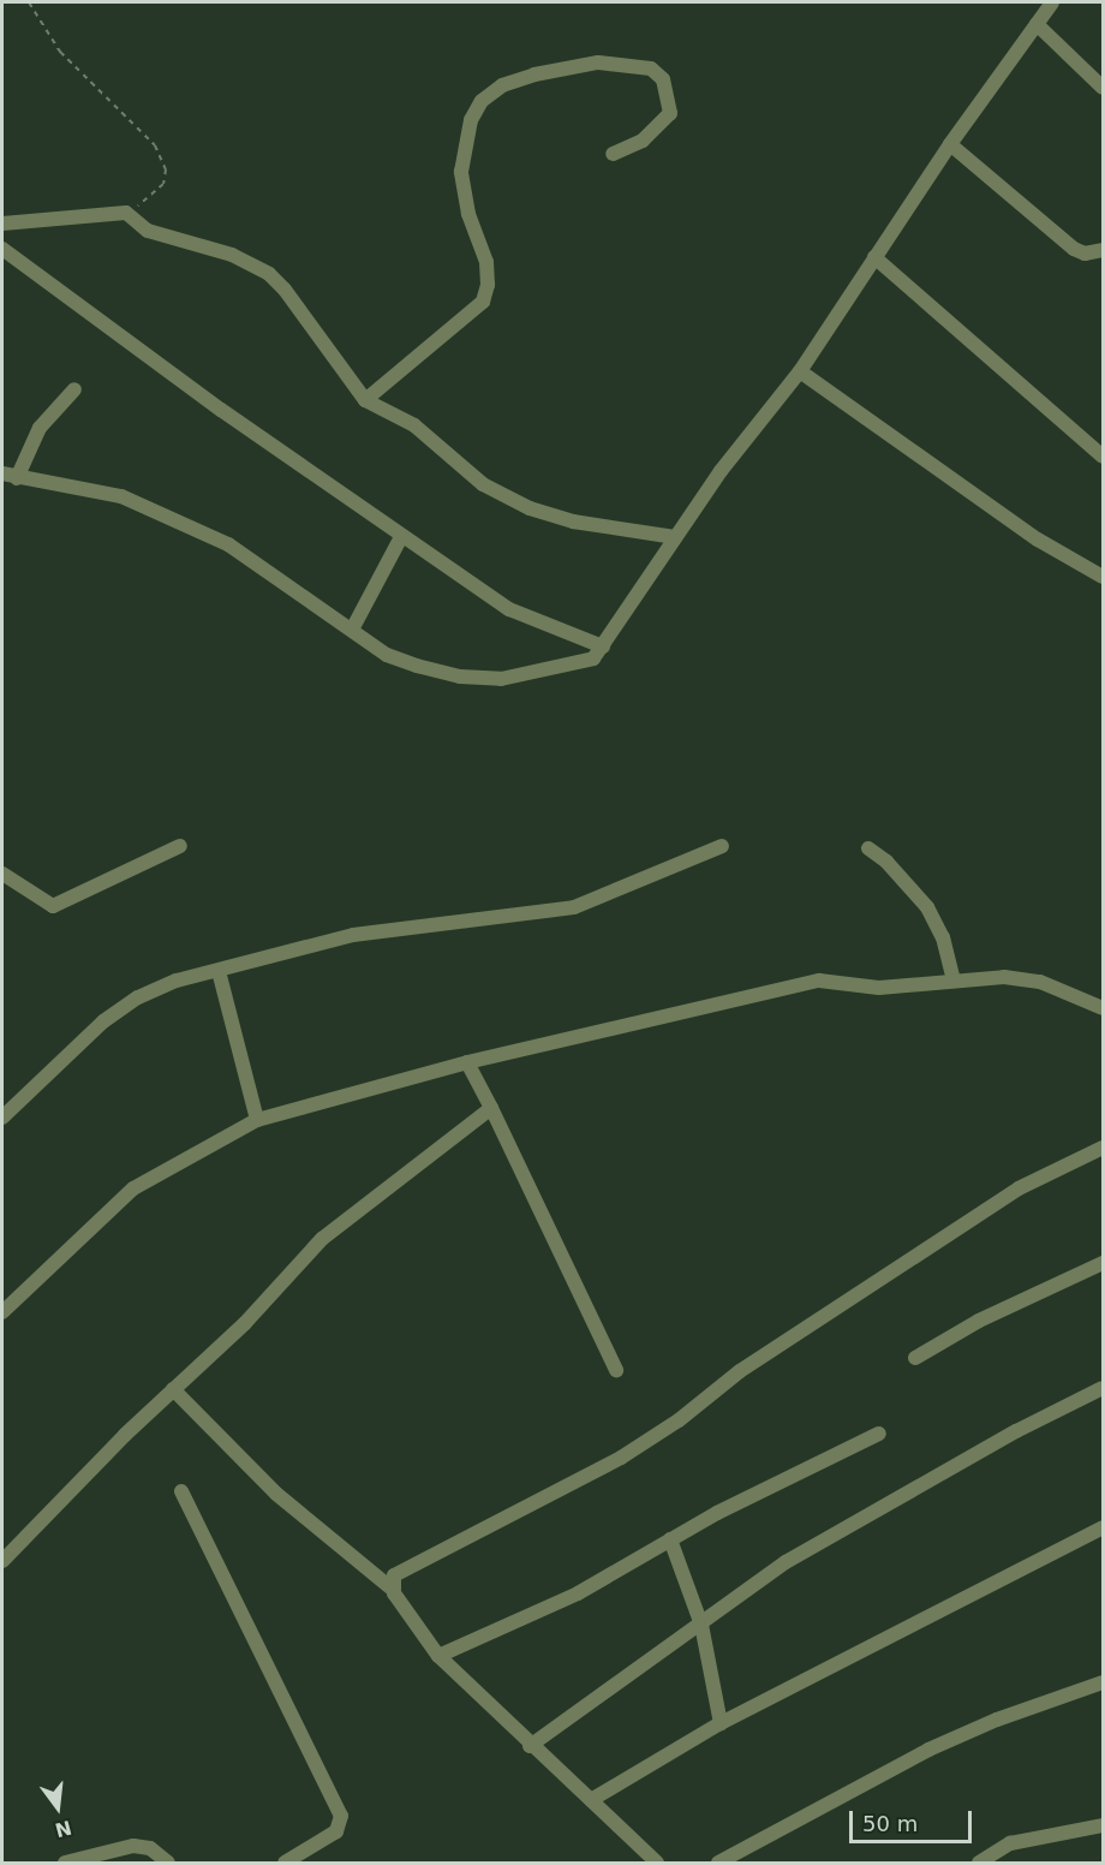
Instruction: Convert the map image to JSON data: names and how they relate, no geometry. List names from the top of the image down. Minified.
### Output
{"scale_bar":"50 m","north":"bottom"}
